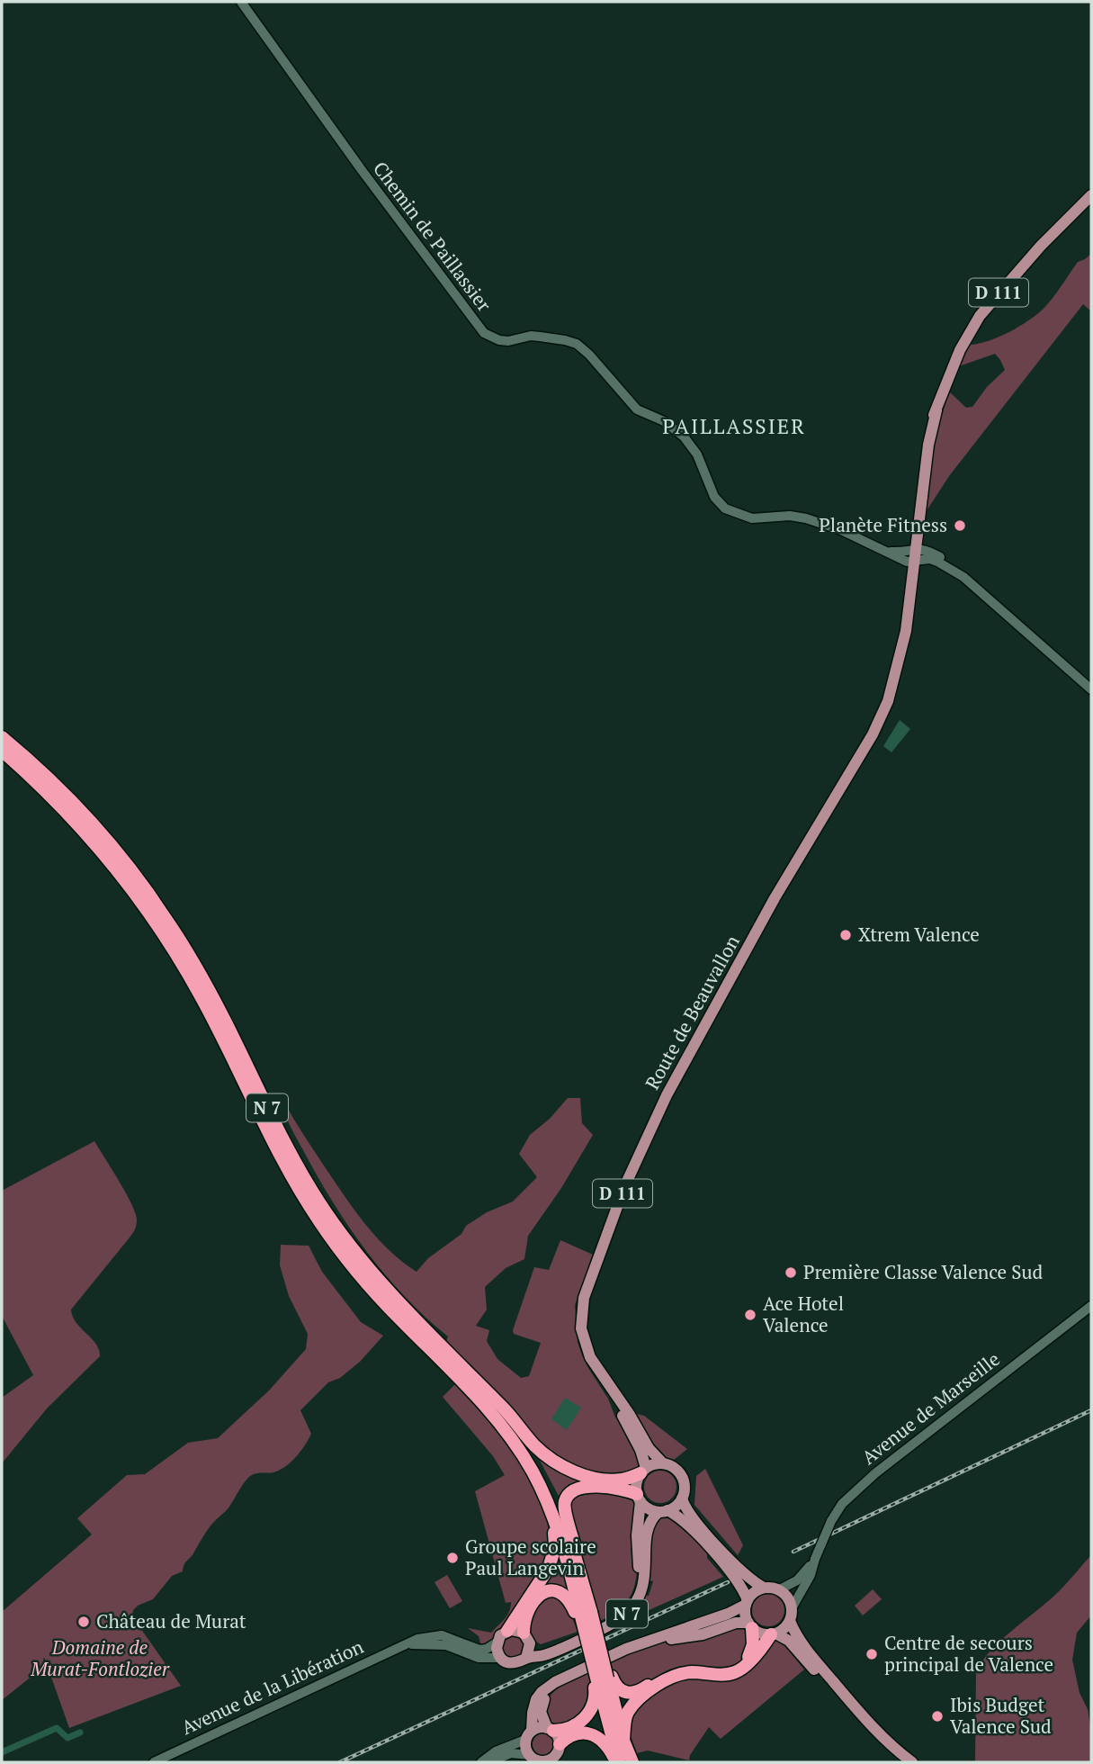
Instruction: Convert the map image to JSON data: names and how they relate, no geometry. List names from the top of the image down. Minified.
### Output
{"streets":{"highway":["N 7"],"main road":["D 111","Route de Beauvallon"],"street":["Chemin de Paillassier","Avenue de Marseille","Avenue de la Libération"]},"crossings":[["Chemin de Paillassier","Route de Beauvallon"],["D 111","Route de Beauvallon"],["D 111","N 7"],["N 7","Avenue de la Libération"]],"districts":["PAILLASSIER"],"parks":["Domaine de Murat-Fontlozier"],"places":["Planète Fitness","Xtrem Valence","Première Classe Valence Sud","Ace Hotel Valence","Groupe scolaire Paul Langevin","Château de Murat","Centre de secours principal de Valence","Ibis Budget Valence Sud"]}
